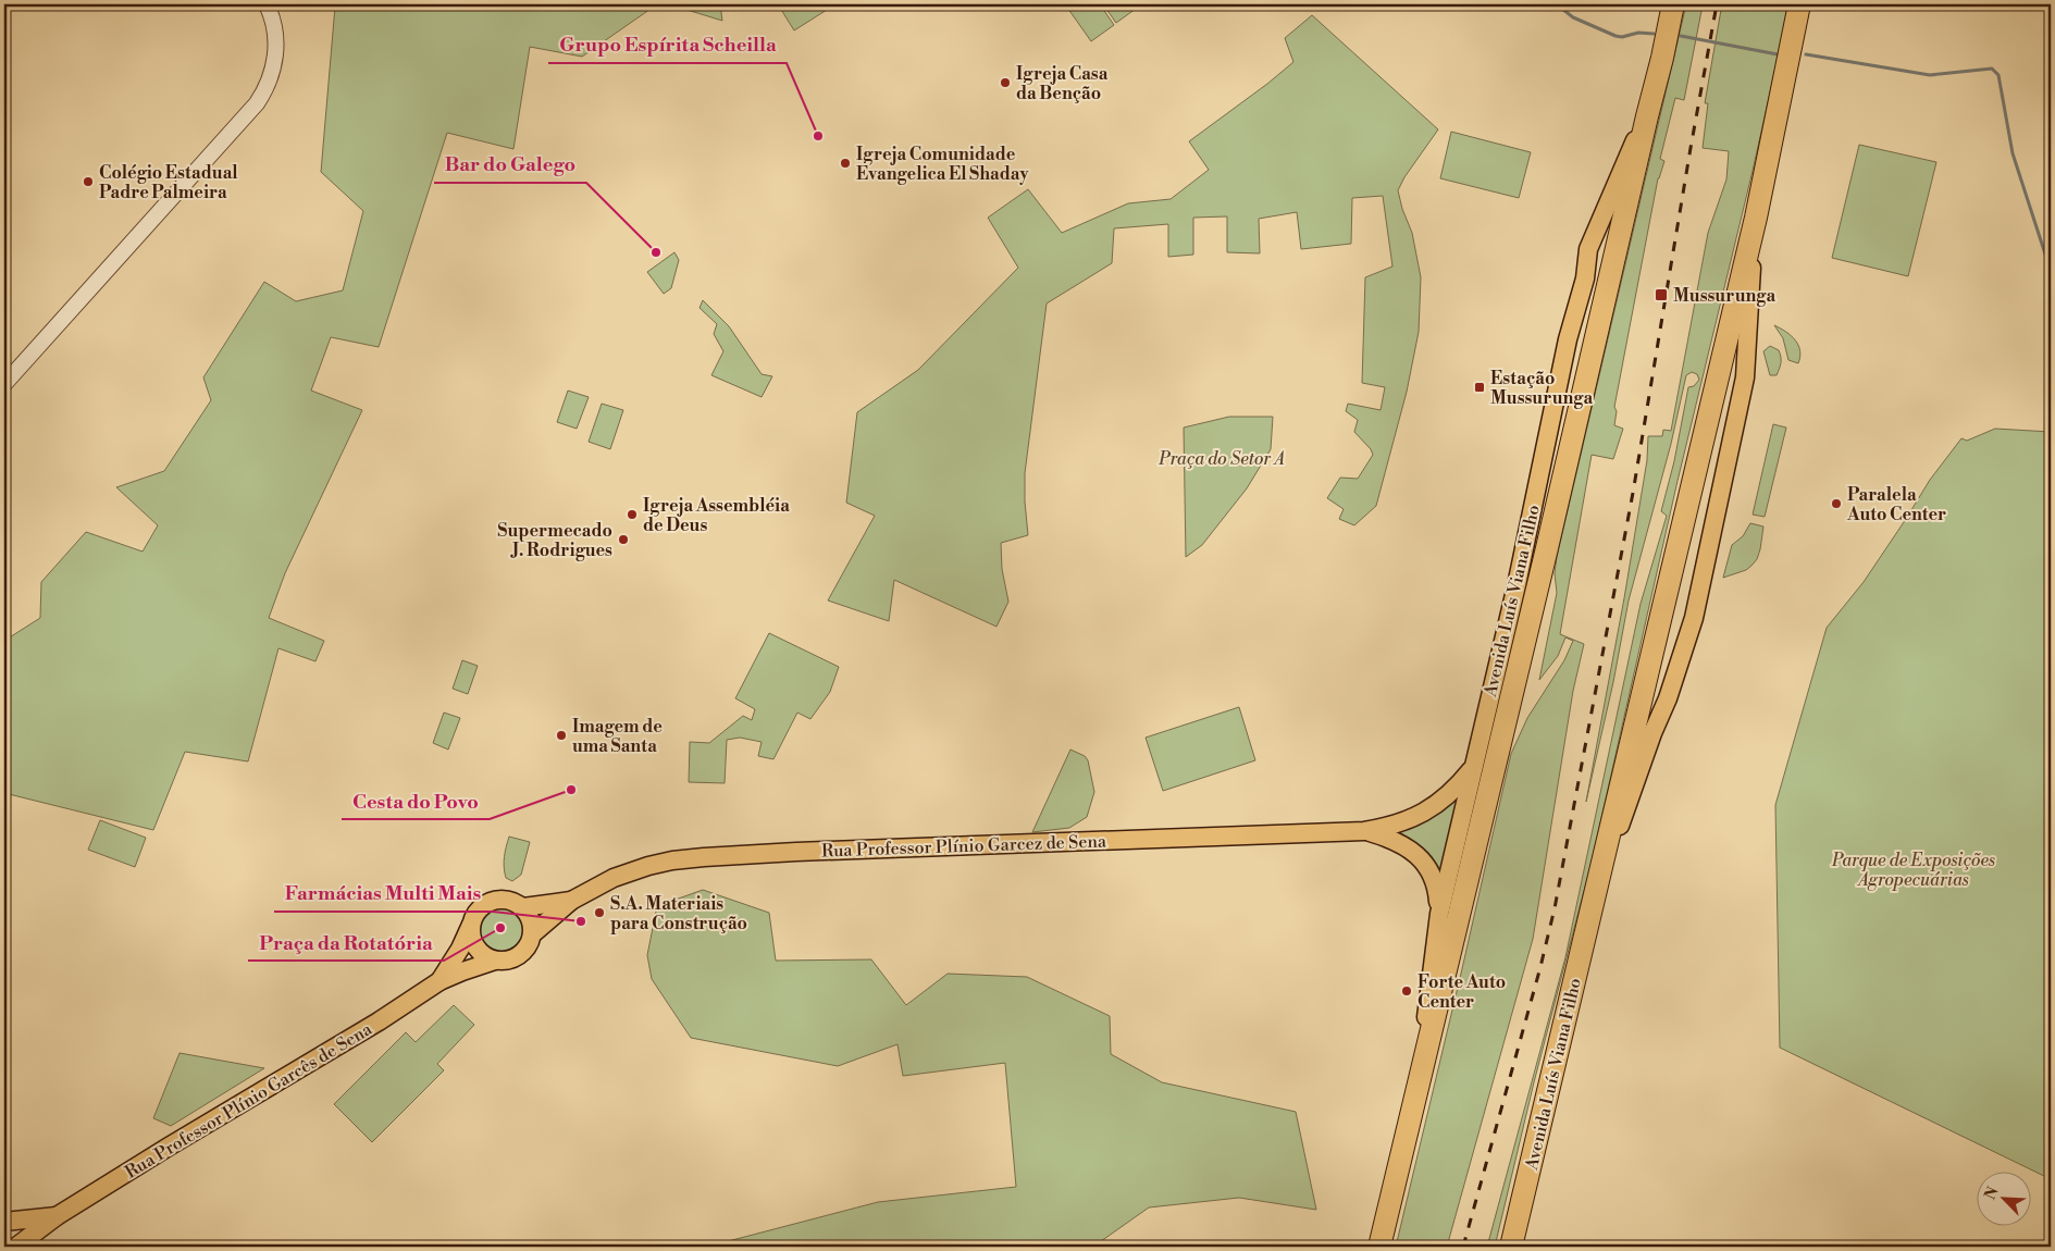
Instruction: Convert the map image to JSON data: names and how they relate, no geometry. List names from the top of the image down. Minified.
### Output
{"streets":{"highway":["Avenida Luís Viana Filho"],"main road":["Rua Professor Plínio Garcez de Sena","Rua Professor Plínio Garcês de Sena"]},"crossings":[["Avenida Luís Viana Filho","Rua Professor Plínio Garcez de Sena"],["Rua Professor Plínio Garcez de Sena","Rua Professor Plínio Garcês de Sena"]],"parks":["Praça do Setor A","Parque de Exposições Agropecuárias"],"places":{"other":["Igreja Casa da Benção","Grupo Espírita Scheilla","Igreja Comunidade Evangelica El Shaday","Colégio Estadual Padre Palmeira","Bar do Galego","Paralela Auto Center","Igreja Assembléia de Deus","Supermecado J. Rodrigues","Imagem de uma Santa","Cesta do Povo","S.A. Materiais para Construção","Farmácias Multi Mais","Praça da Rotatória","Forte Auto Center"],"transit":["Mussurunga","Estação Mussurunga"]},"north":"top left"}
